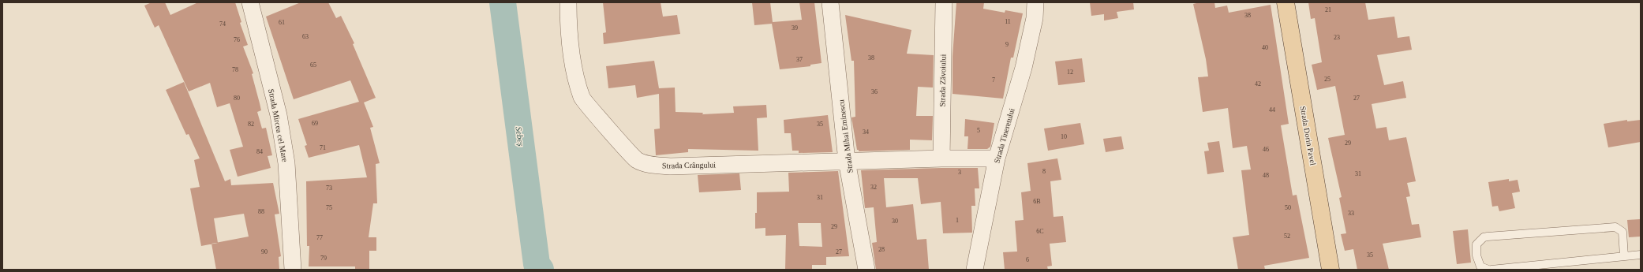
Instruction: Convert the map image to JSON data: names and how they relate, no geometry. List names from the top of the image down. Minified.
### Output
{"streets":{"main road":["Strada Dorin Pavel"],"street":["Strada Zăvoiului","Strada Mircea cel Mare","Strada Tineretului","Strada Mihai Eminescu","Strada Crângului"]},"crossings":[["Strada Zăvoiului","Strada Crângului"],["Strada Tineretului","Strada Crângului"],["Strada Mihai Eminescu","Strada Crângului"]],"water":["Sebeș"],"house_numbers":["21","38","11","61","74","39","63","23","76","9","40","38","37","65","78","12","25","7","42","36","80","27","44","69","82","35","5","34","10","29","71","46","84","8","3","31","48","32","73","31","6B","75","50","88","33","1","30","29","6C","52","77","28","90","27","35","79","6"]}
